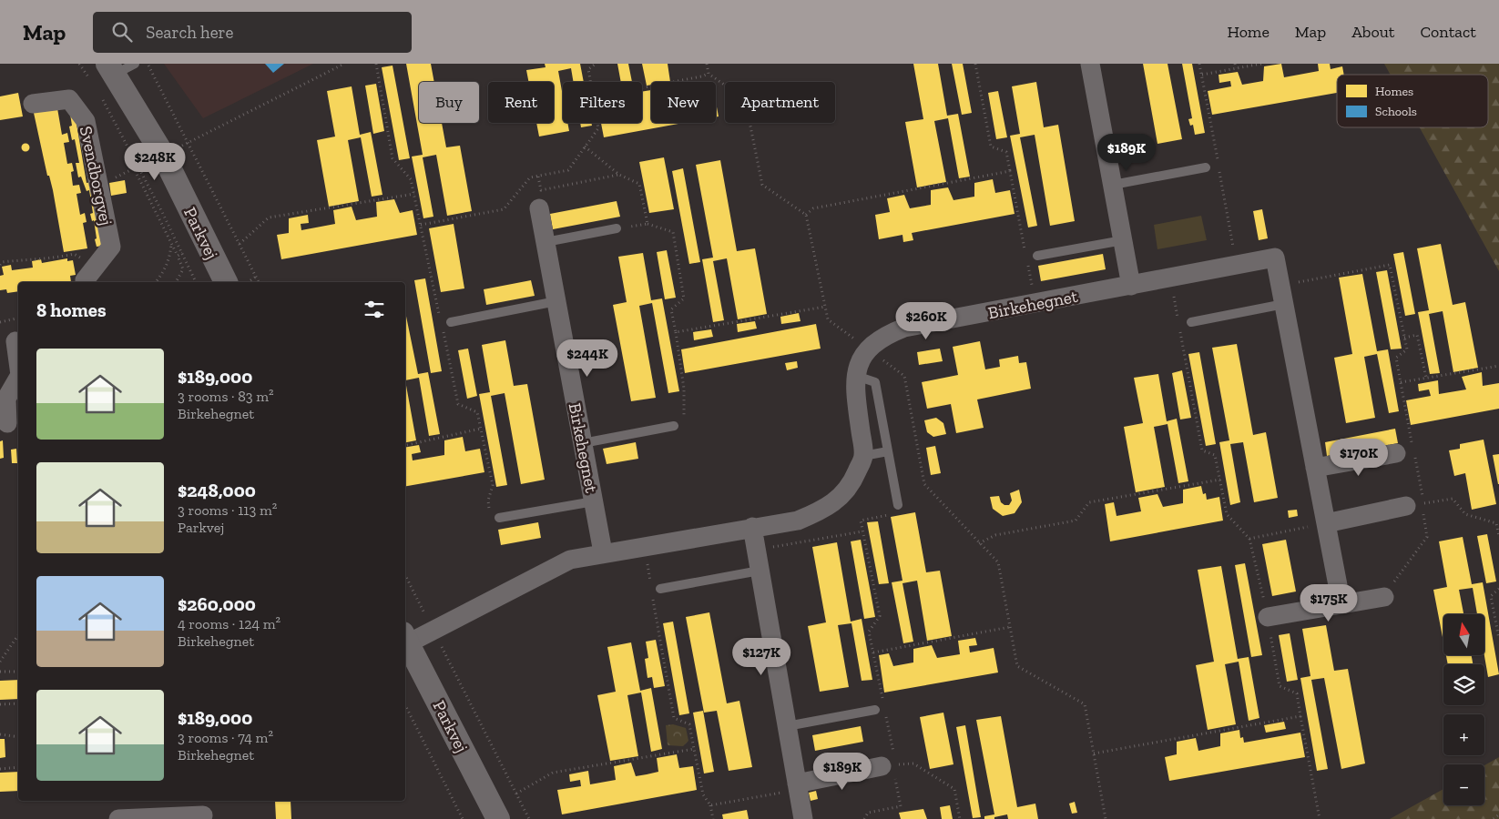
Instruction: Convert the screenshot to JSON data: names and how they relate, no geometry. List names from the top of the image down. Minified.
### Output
{"streets":{"street":["Svendborgvej","Parkvej","Birkehegnet"]},"crossings":[["Parkvej","Birkehegnet"]],"legend":["Homes","Schools"],"north":"top","page":{"header":"Map","search":"Search here","nav":["Home","Map","About","Contact"],"chip":["Buy","Rent","Filters","New","Apartment"],"price":["$189K","$248K","$260K","$244K","$170K","$175K","$127K","$189K"],"heading":"8 homes","list":[{"name":"$189,000","note":"3 rooms · 83 m² · Birkehegnet"},{"name":"$248,000","note":"3 rooms · 113 m² · Parkvej"},{"name":"$260,000","note":"4 rooms · 124 m² · Birkehegnet"},{"name":"$189,000","note":"3 rooms · 74 m² · Birkehegnet"}],"map_buttons":["+","−"]}}
